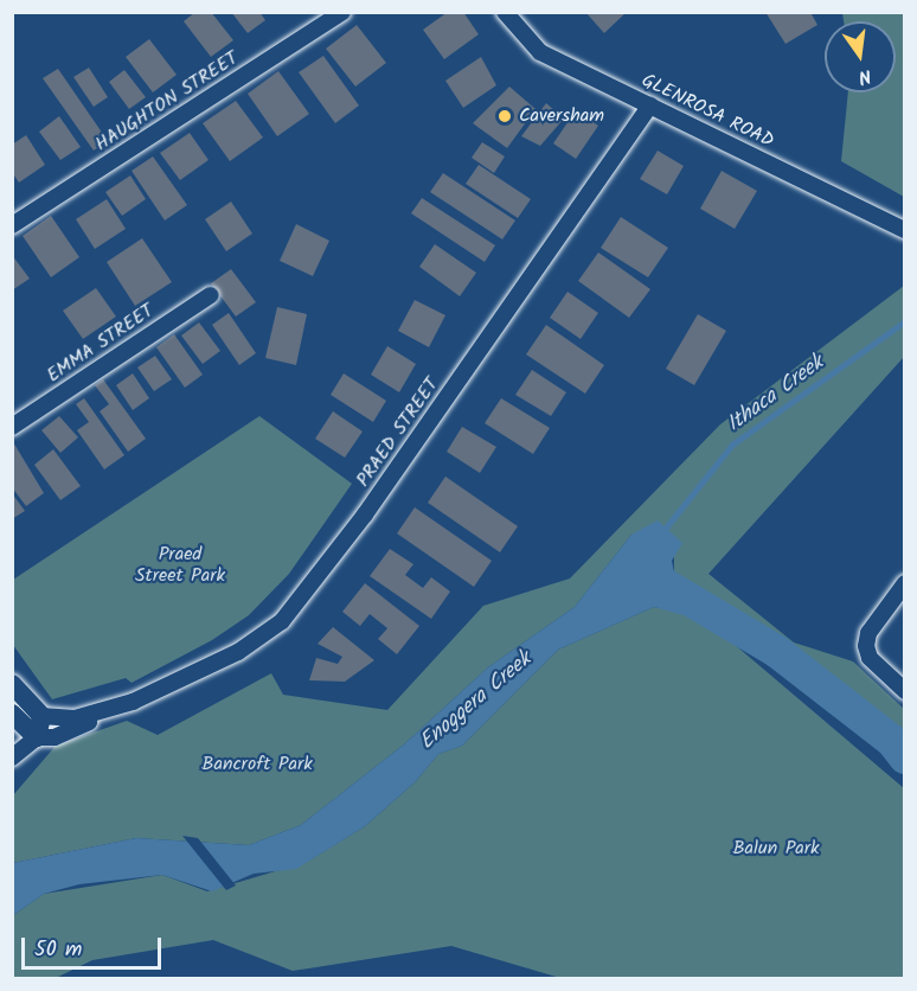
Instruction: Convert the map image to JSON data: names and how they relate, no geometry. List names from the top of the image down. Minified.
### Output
{"streets":{"street":["HAUGHTON STREET","GLENROSA ROAD","EMMA STREET","PRAED STREET"]},"crossings":[["GLENROSA ROAD","PRAED STREET"]],"water":["Ithaca Creek","Enoggera Creek"],"parks":["Praed Street Park","Bancroft Park","Balun Park"],"places":["Caversham"],"scale_bar":"50 m","north":"bottom"}
